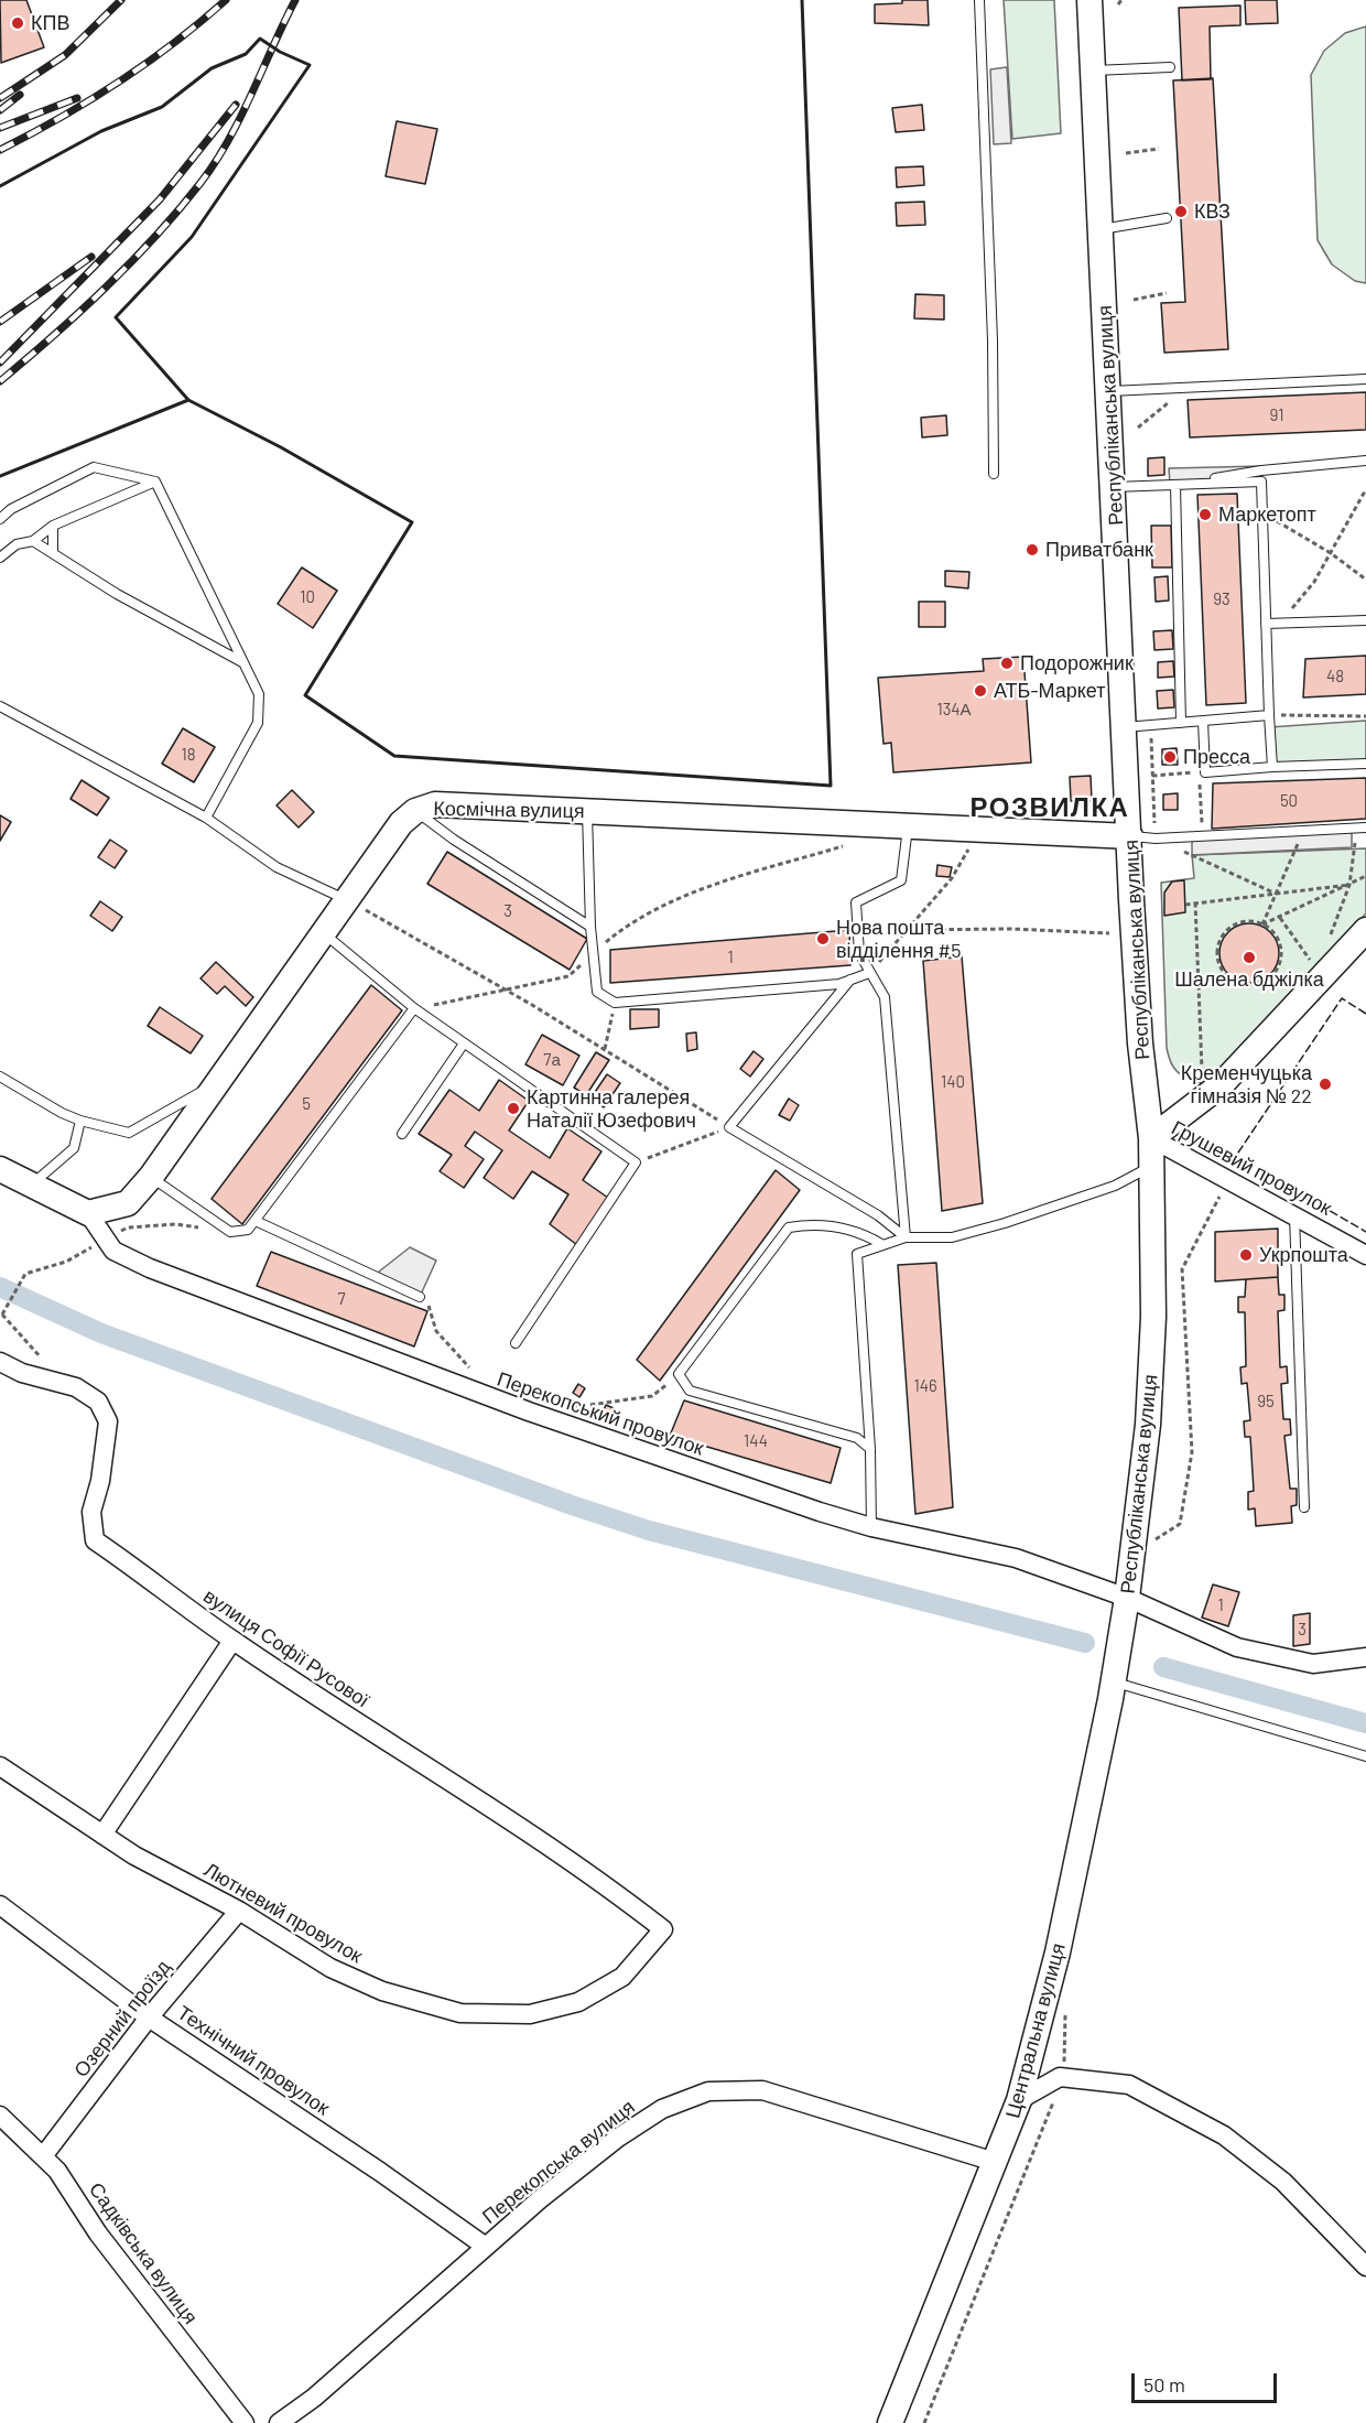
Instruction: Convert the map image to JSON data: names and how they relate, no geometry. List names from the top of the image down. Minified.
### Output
{"streets":{"main road":["Республіканська вулиця","Космічна вулиця","Центральна вулиця"],"street":["Грушевий провулок","Перекопський провулок","вулиця Софії Русової","Лютневий провулок","Озерний проїзд","Технічний провулок","Перекопська вулиця","Садківська вулиця"]},"crossings":[["Республіканська вулиця","Космічна вулиця"],["Республіканська вулиця","Грушевий провулок"],["Республіканська вулиця","Перекопський провулок"],["Республіканська вулиця","Центральна вулиця"],["Космічна вулиця","Перекопський провулок"],["вулиця Софії Русової","Лютневий провулок"],["Лютневий провулок","Озерний проїзд"],["Озерний проїзд","Технічний провулок"],["Озерний проїзд","Садківська вулиця"],["Центральна вулиця","Перекопська вулиця"],["Технічний провулок","Перекопська вулиця"]],"districts":["РОЗВИЛКА"],"places":["КПВ","КВЗ","Маркетопт","Приватбанк","Подорожник","АТБ-Маркет","Пресса","Нова пошта відділення #5","Шалена бджілка","Кременчуцька гімназія № 22","Картинна галерея Наталії Юзефович","Укрпошта"],"house_numbers":["91","10","93","48","134А","18","50","3","1","7а","140","5","7","146","95","144","1","3"],"scale_bar":"50 m"}
